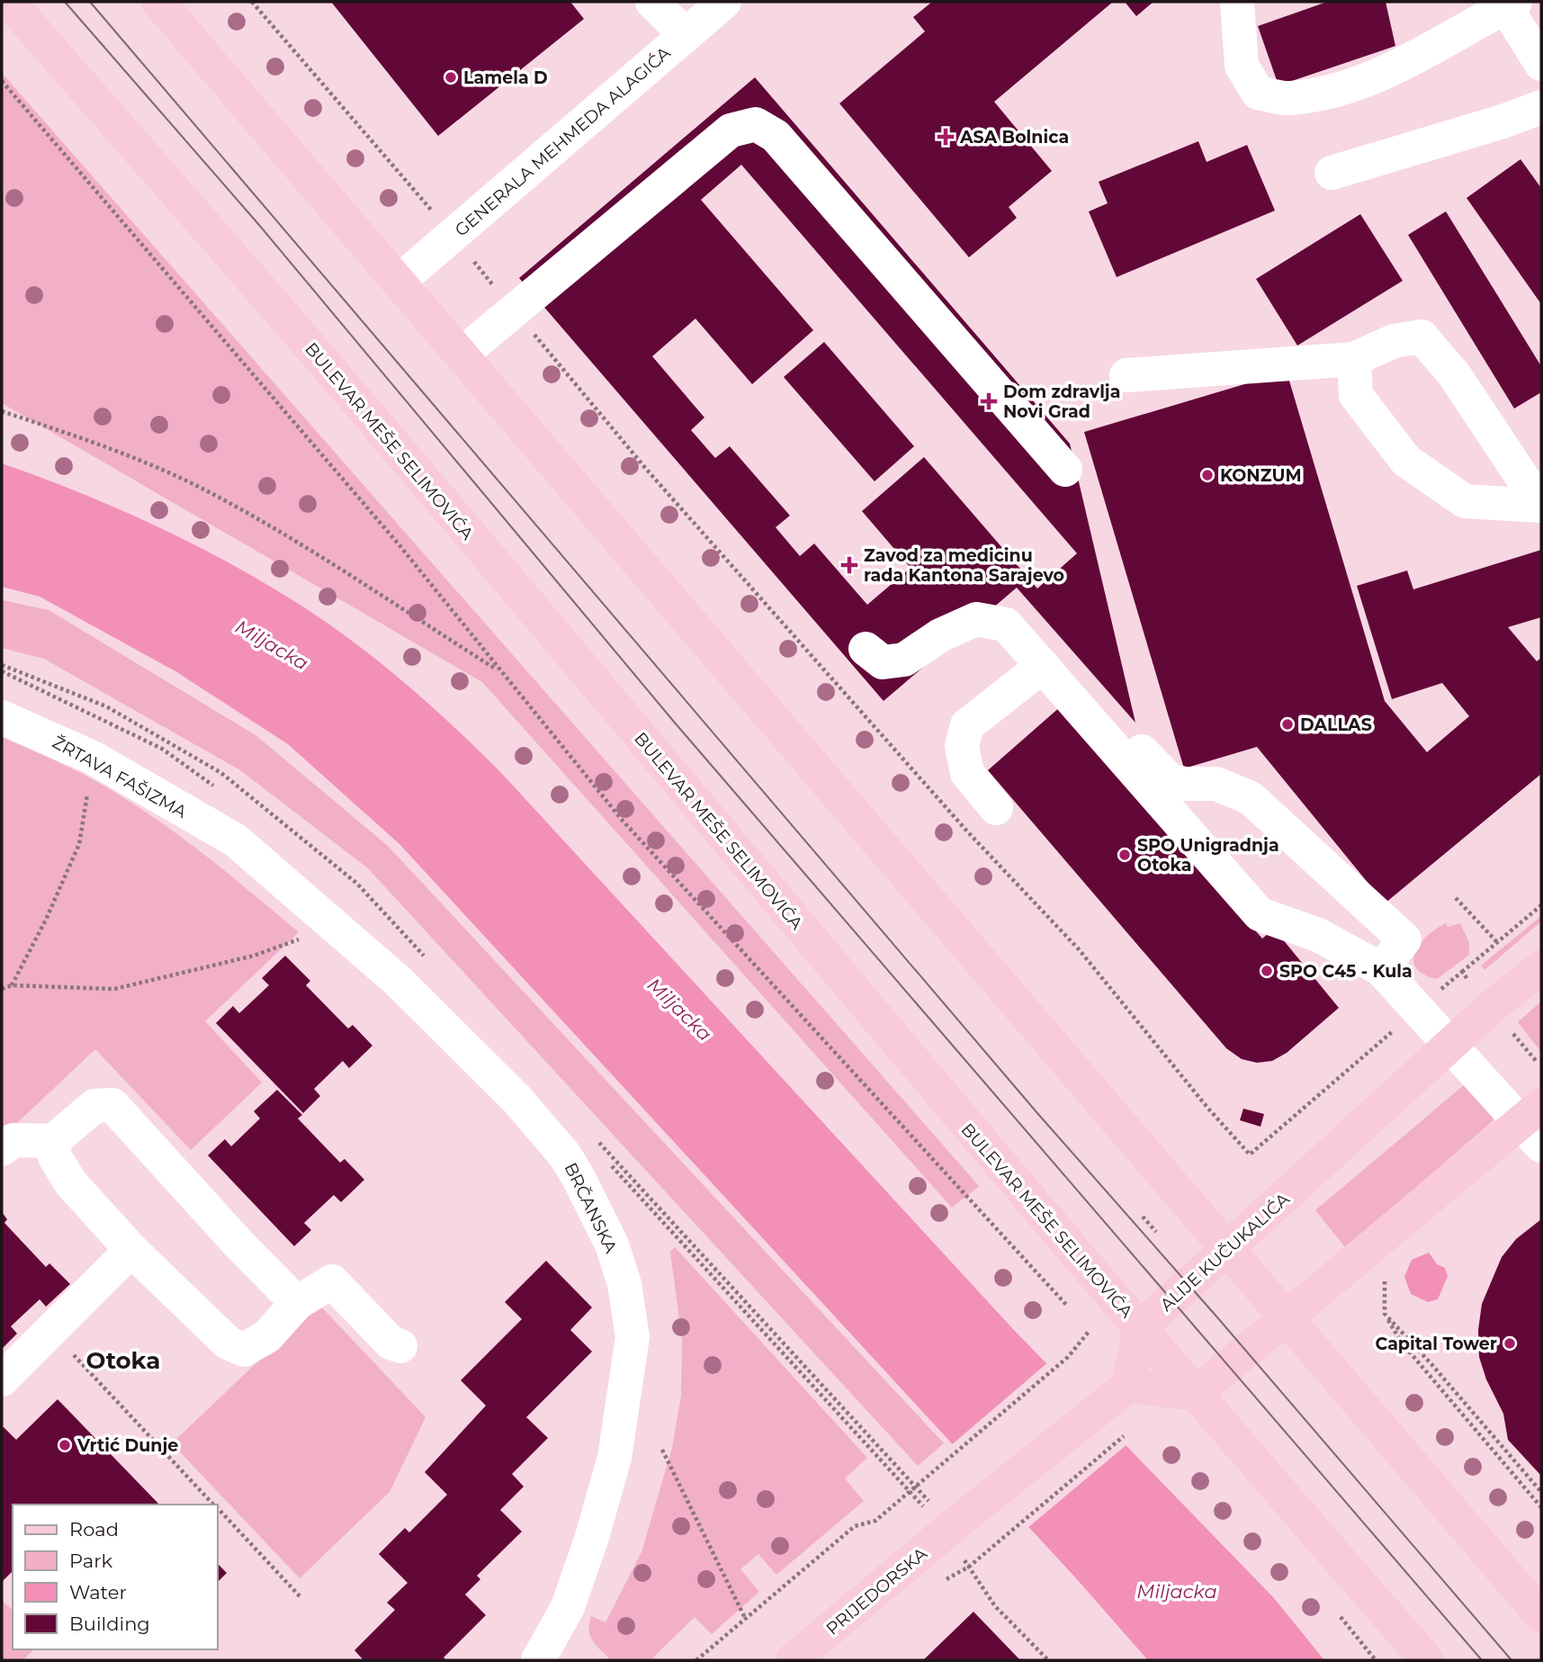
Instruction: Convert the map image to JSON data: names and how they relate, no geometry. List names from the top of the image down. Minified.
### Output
{"streets":{"main road":["BULEVAR MEŠE SELIMOVIĆA","ALIJE KUČUKALIĆA","PRIJEDORSKA"],"street":["GENERALA MEHMEDA ALAGIĆA","ŽRTAVA FAŠIZMA","BRČANSKA"]},"crossings":[["BULEVAR MEŠE SELIMOVIĆA","ALIJE KUČUKALIĆA"],["ŽRTAVA FAŠIZMA","BRČANSKA"]],"districts":["Otoka"],"water":["Miljacka"],"places":{"other":["Lamela D","KONZUM","DALLAS","SPO Unigradnja Otoka","SPO C45 - Kula","Capital Tower","Vrtić Dunje"],"health":["ASA Bolnica","Dom zdravlja Novi Grad","Zavod za medicinu rada Kantona Sarajevo"]},"legend":["Road","Park","Water","Building"]}
